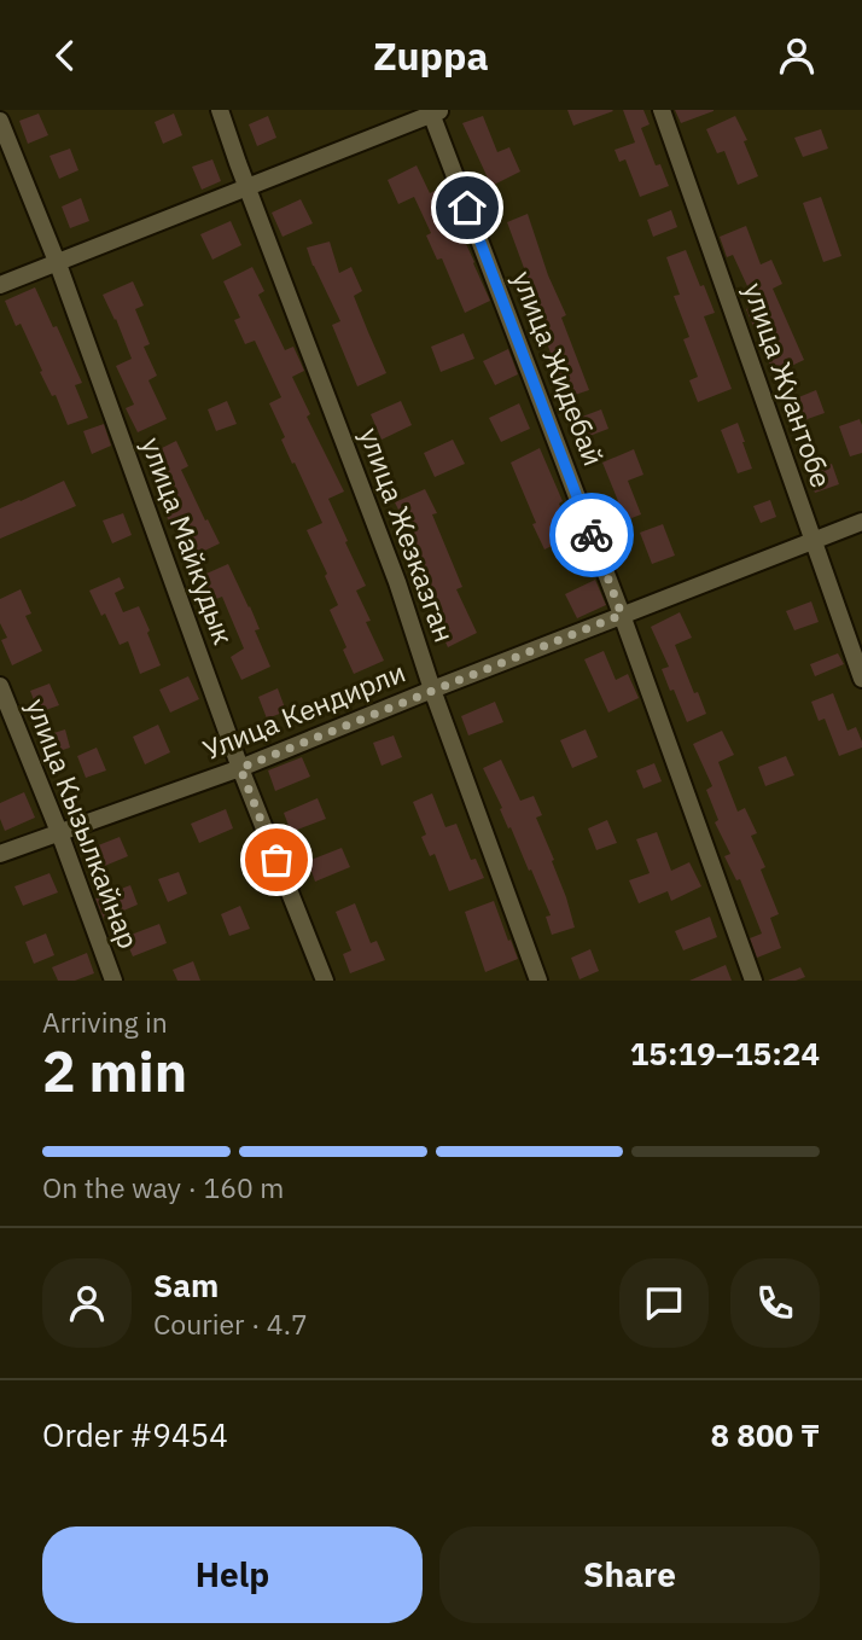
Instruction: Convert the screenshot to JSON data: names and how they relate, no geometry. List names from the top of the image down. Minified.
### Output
{"streets":{"street":["улица Жидебай","улица Жуантобе","улица Жезказган","улица Майкудык","Улица Кендирли","улица Кызылкайнар"]},"crossings":[["улица Жидебай","Улица Кендирли"],["улица Жуантобе","Улица Кендирли"],["улица Жезказган","Улица Кендирли"],["улица Майкудык","Улица Кендирли"],["Улица Кендирли","улица Кызылкайнар"]],"page":{"header":"Zuppa","heading":["2 min","Arriving in","15:19–15:24"],"panel":["Sam","Courier · 4.7","Order #9454","8 800 ₸"],"bar":"On the way · 160 m","buttons":["Help","Share"]}}
